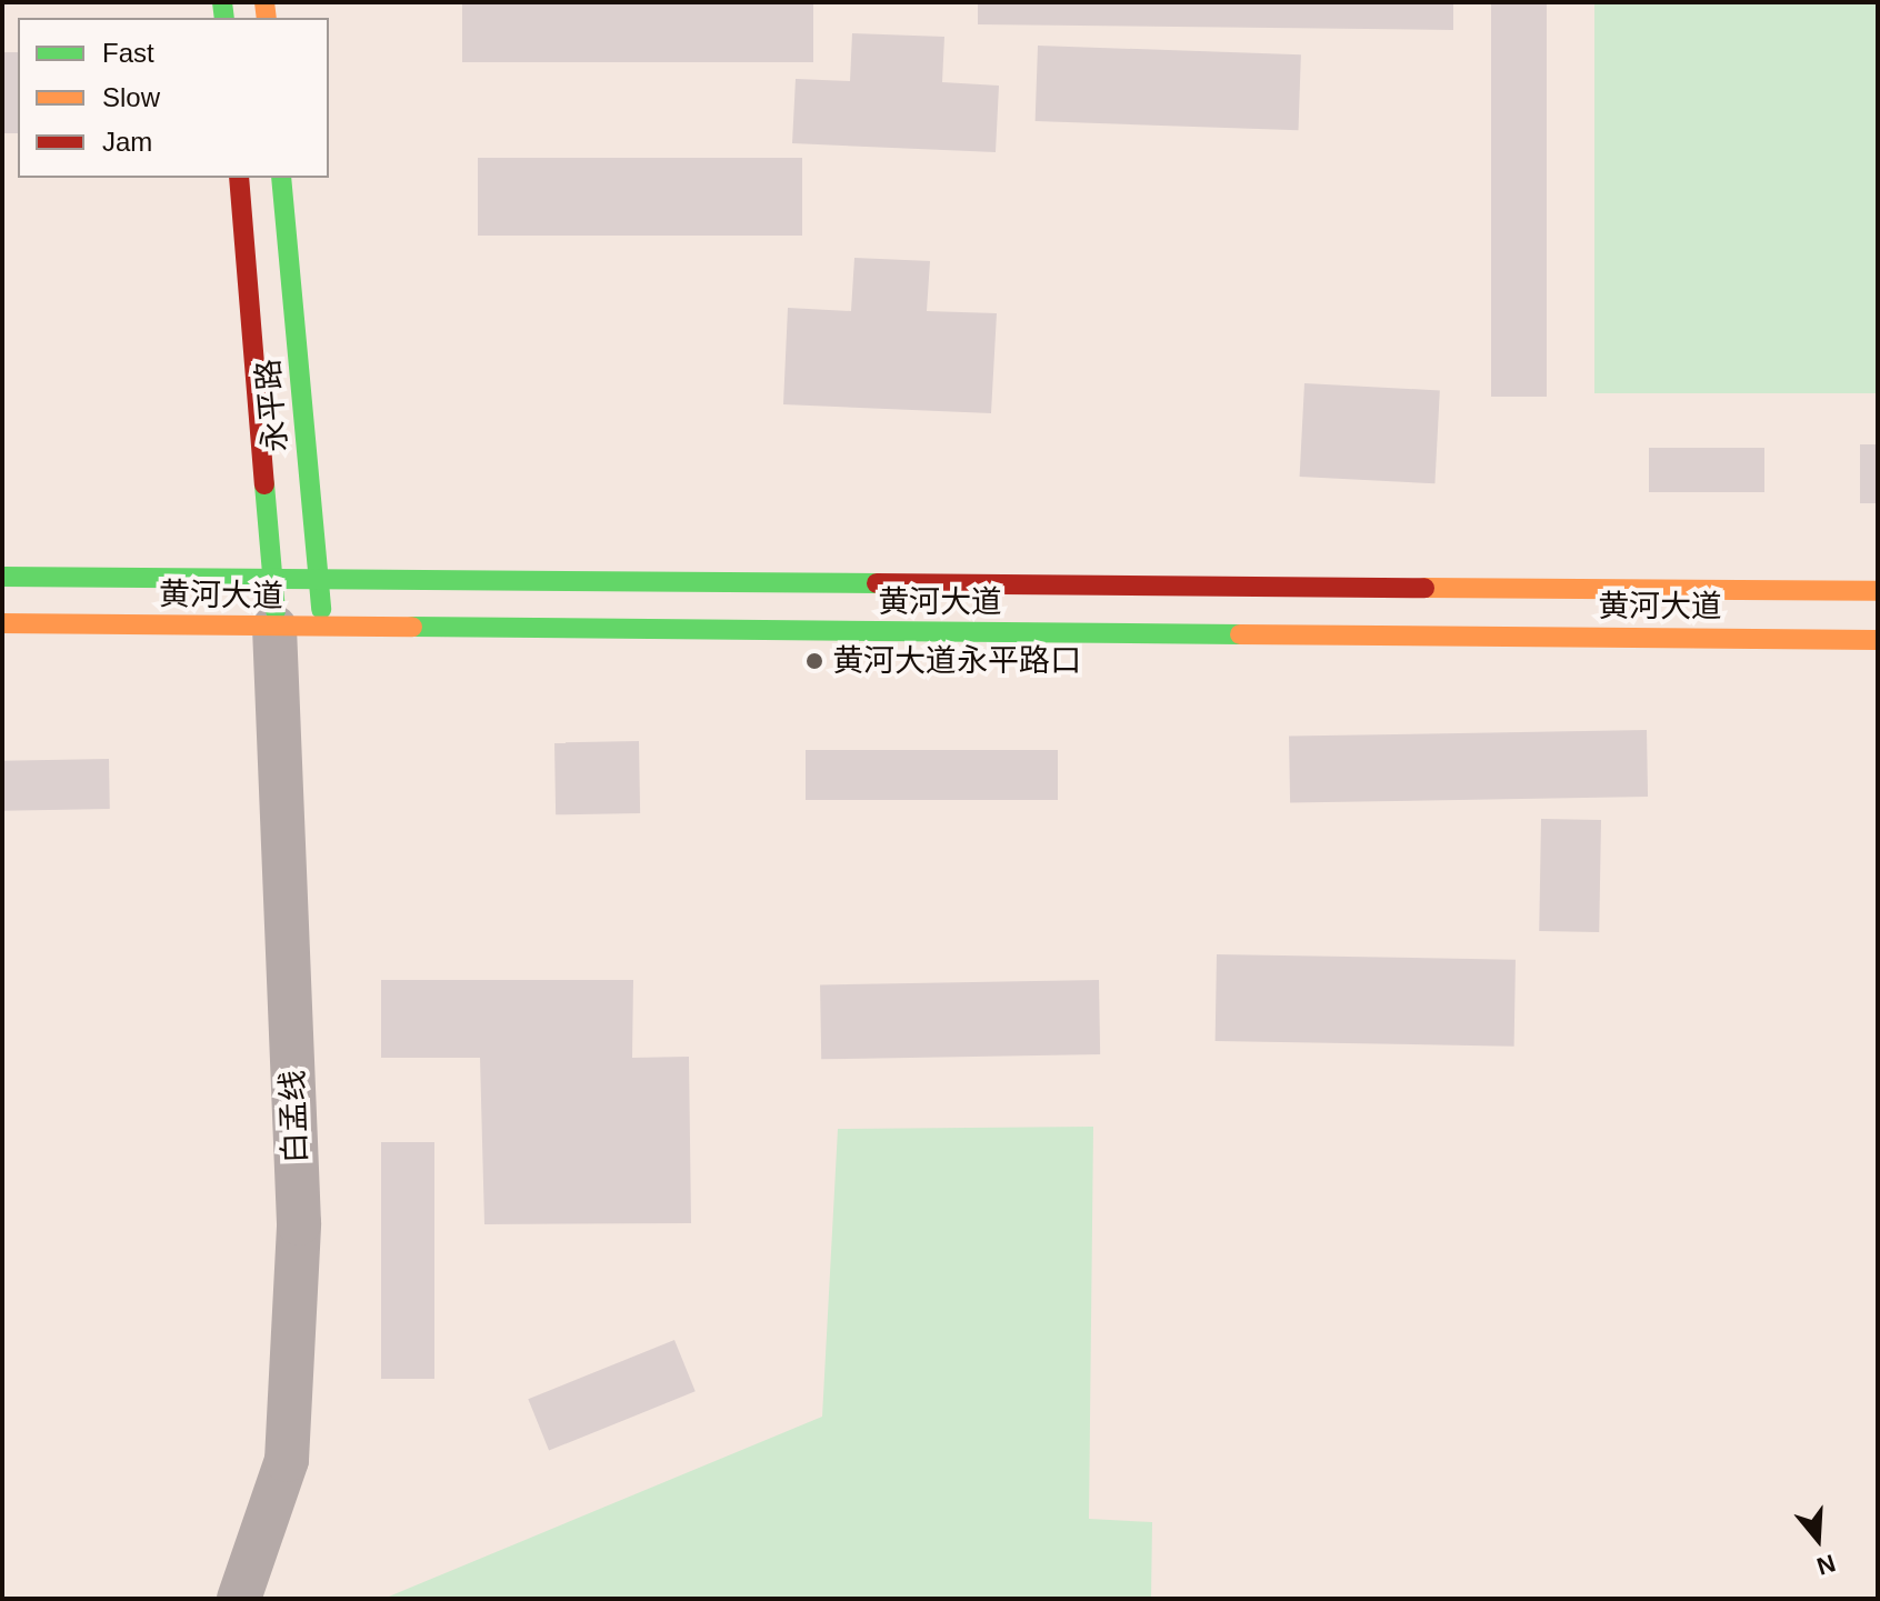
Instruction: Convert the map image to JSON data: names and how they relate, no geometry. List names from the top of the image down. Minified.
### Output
{"streets":{"main road":["永平路","黄河大道"],"street":["白孟线"]},"crossings":[["永平路","黄河大道"],["永平路","白孟线"],["黄河大道","白孟线"]],"places":["黄河大道永平路口"],"legend":["Fast","Slow","Jam"],"north":"bottom"}
